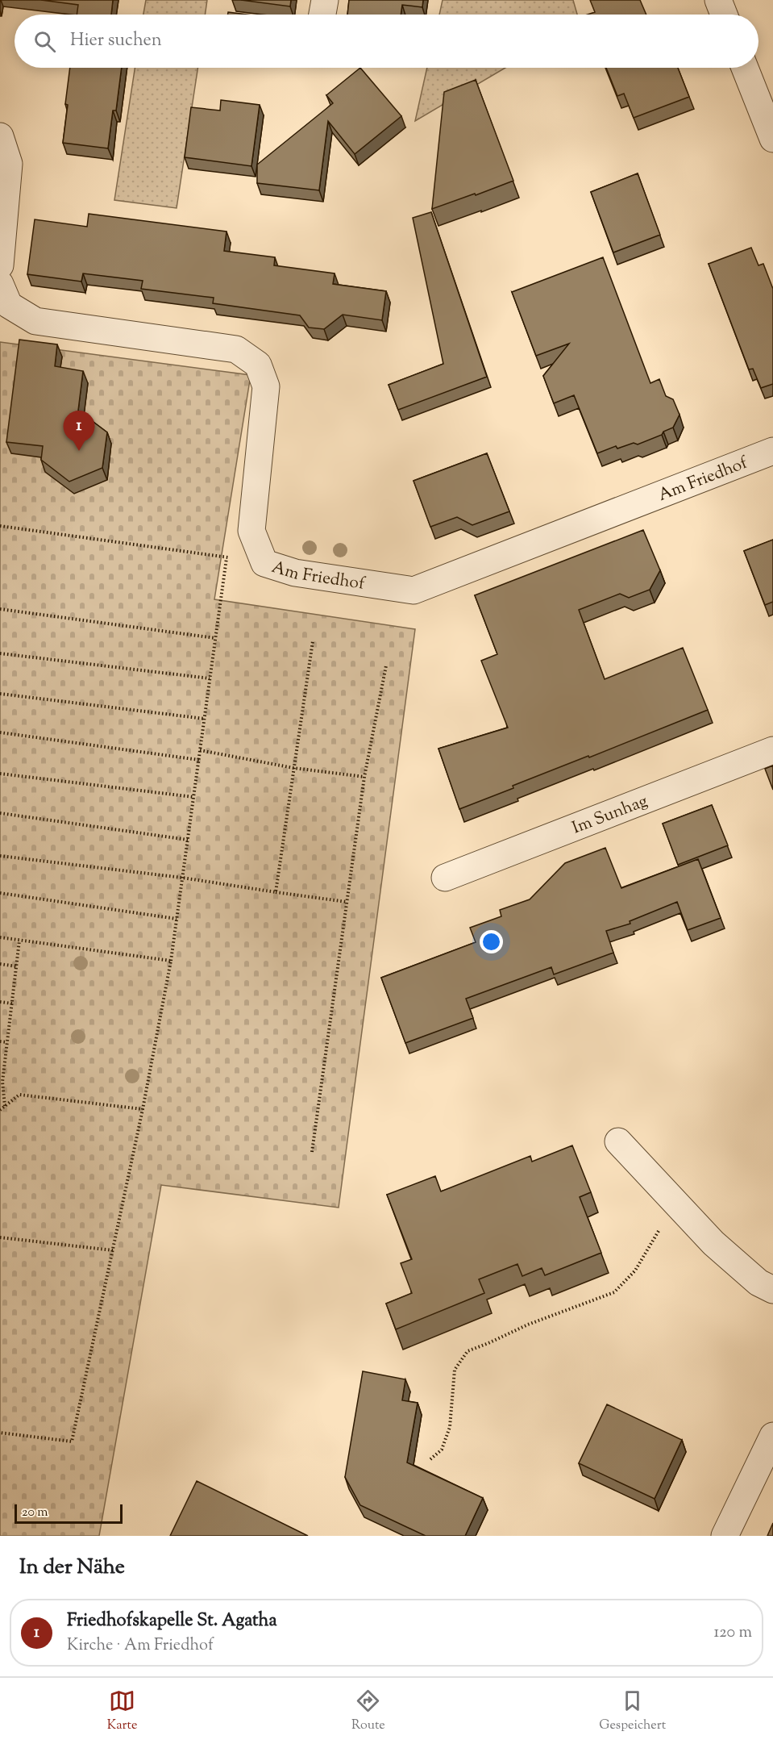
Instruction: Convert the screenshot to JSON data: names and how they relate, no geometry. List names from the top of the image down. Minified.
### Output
{"streets":{"street":["Am Friedhof","Im Sunhag"]},"scale_bar":"20 m","page":{"search":"Hier suchen","pins":"1","scale":"20 m","heading":"In der Nähe","list":[{"mark":"1","name":"Friedhofskapelle St. Agatha","note":"Kirche · Am Friedhof","value":"120 m"}],"nav":["Karte","Route","Gespeichert"]}}
